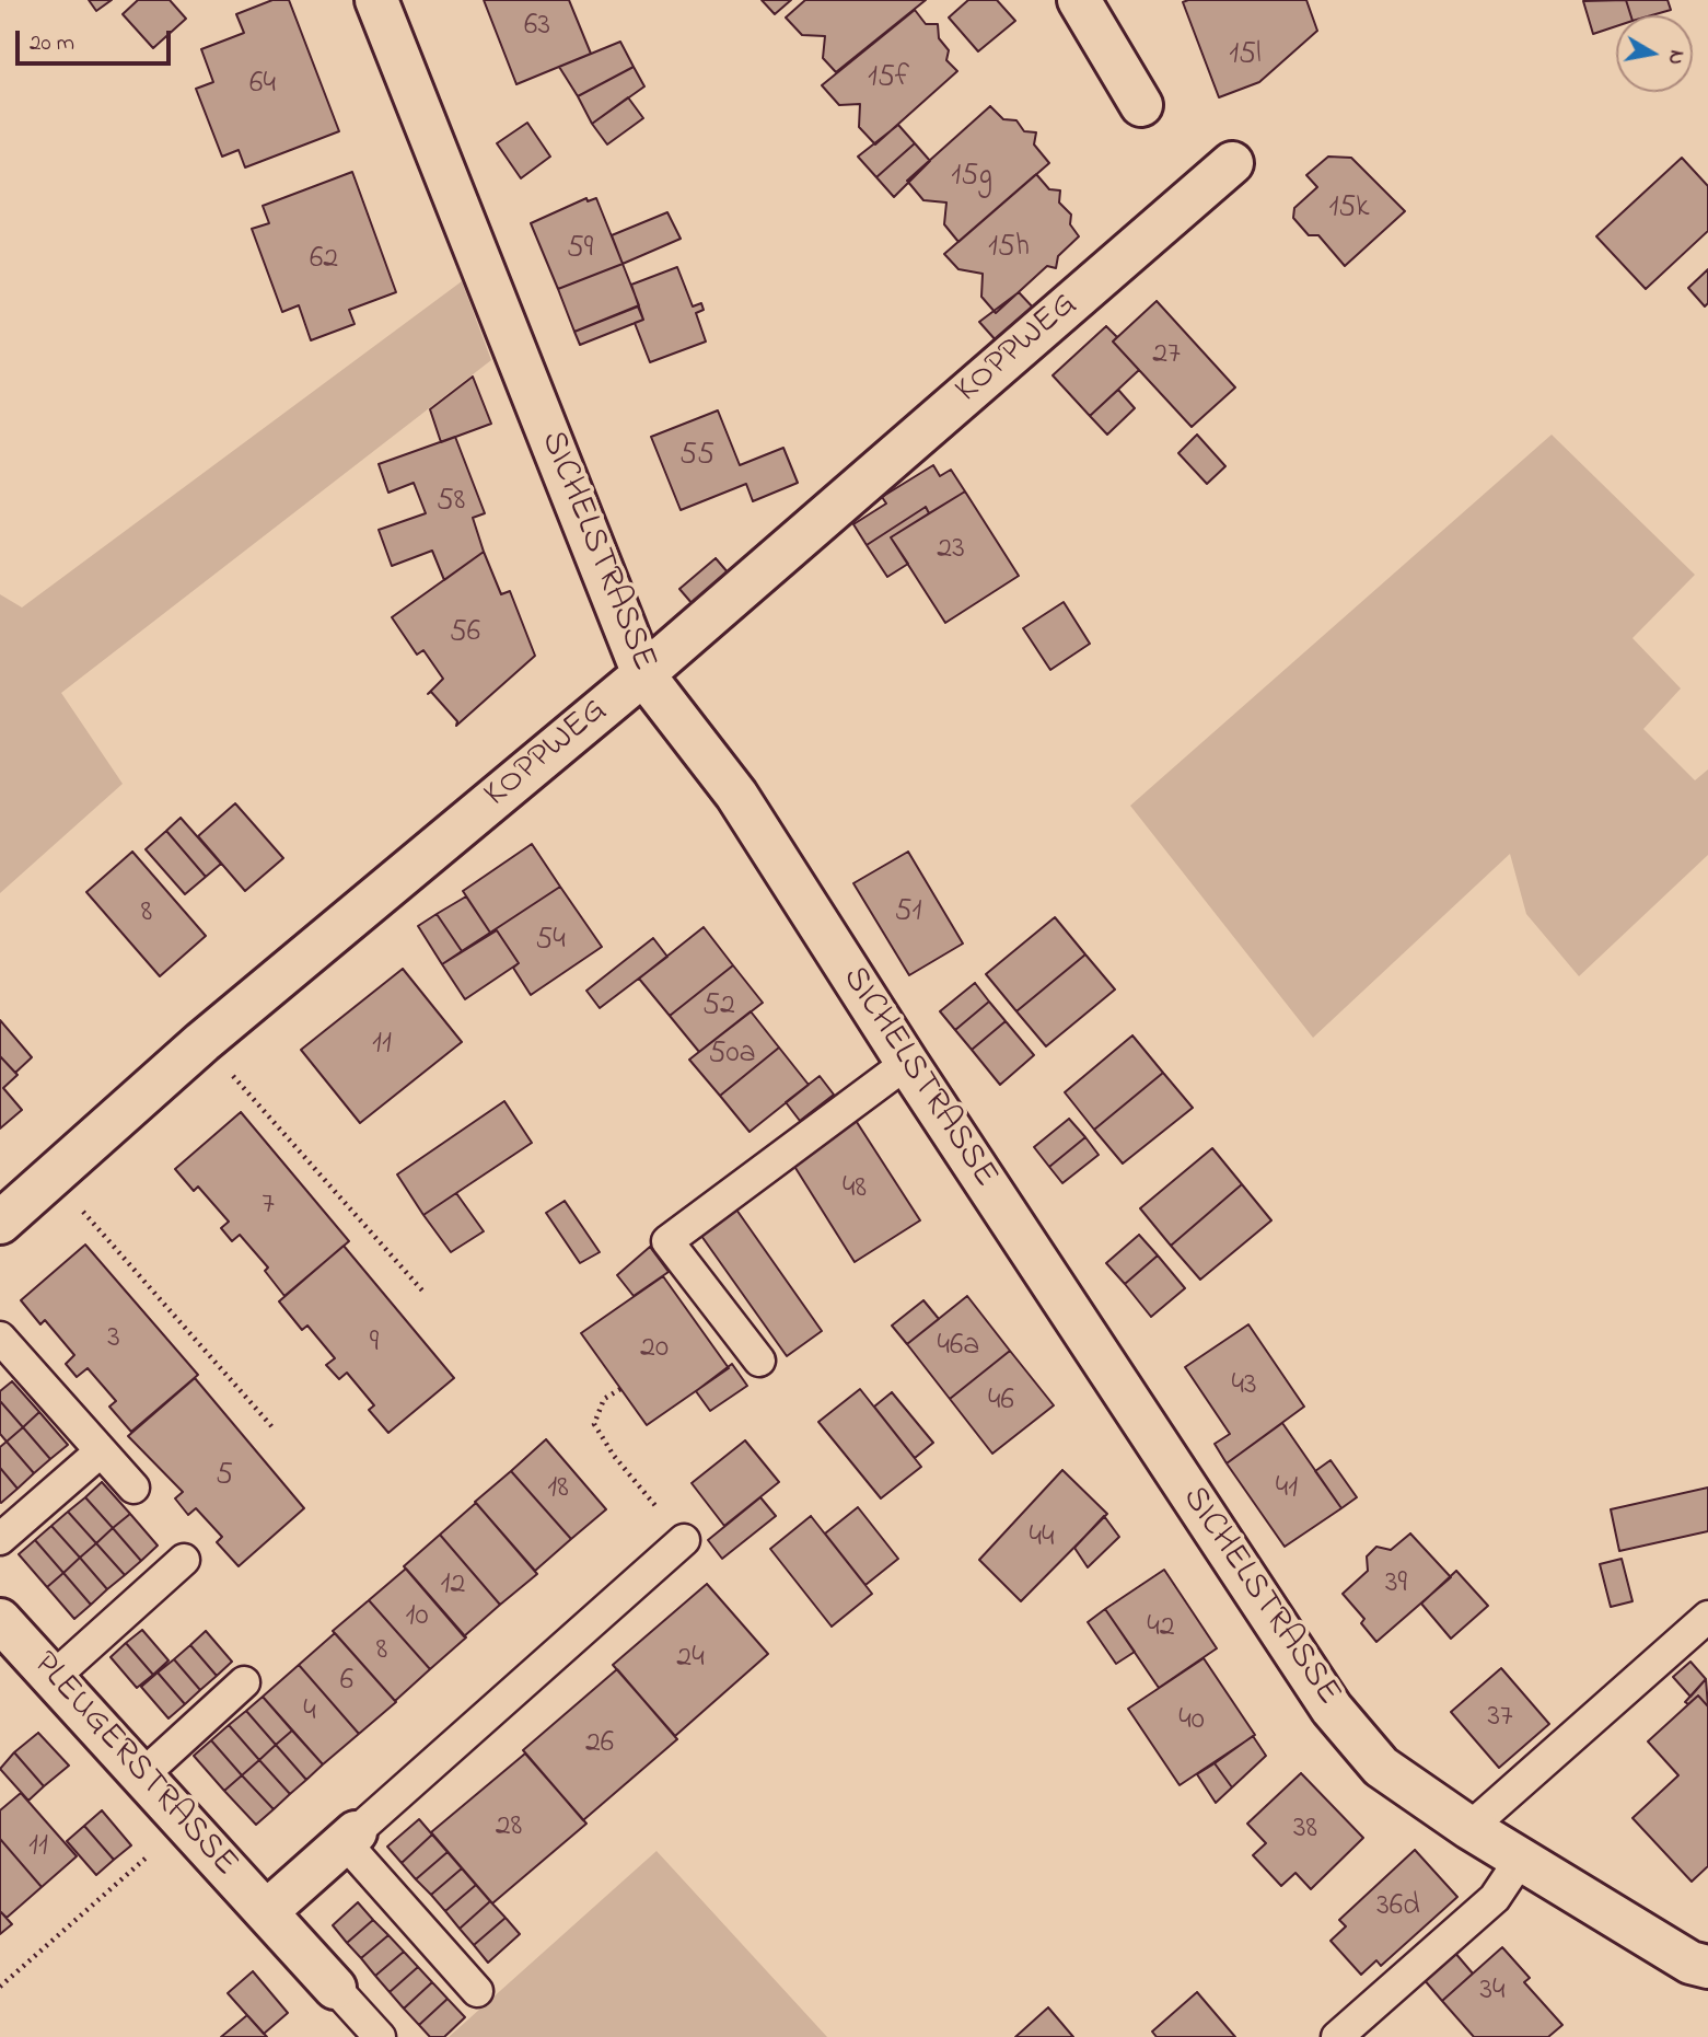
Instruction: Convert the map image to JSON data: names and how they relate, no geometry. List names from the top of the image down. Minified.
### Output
{"streets":{"street":["KOPPWEG","SICHELSTRASSE","PLEUGERSTRASSE"]},"crossings":[["KOPPWEG","SICHELSTRASSE"]],"house_numbers":["63","15l","15f","64","15g","15k","15h","59","62","27","55","58","23","56","51","8","54","52","11","50a","48","7","3","9","46a","20","43","46","5","18","41","44","39","12","10","42","8","24","6","4","37","40","26","28","38","11","36d","34"],"scale_bar":"20 m","north":"right"}
